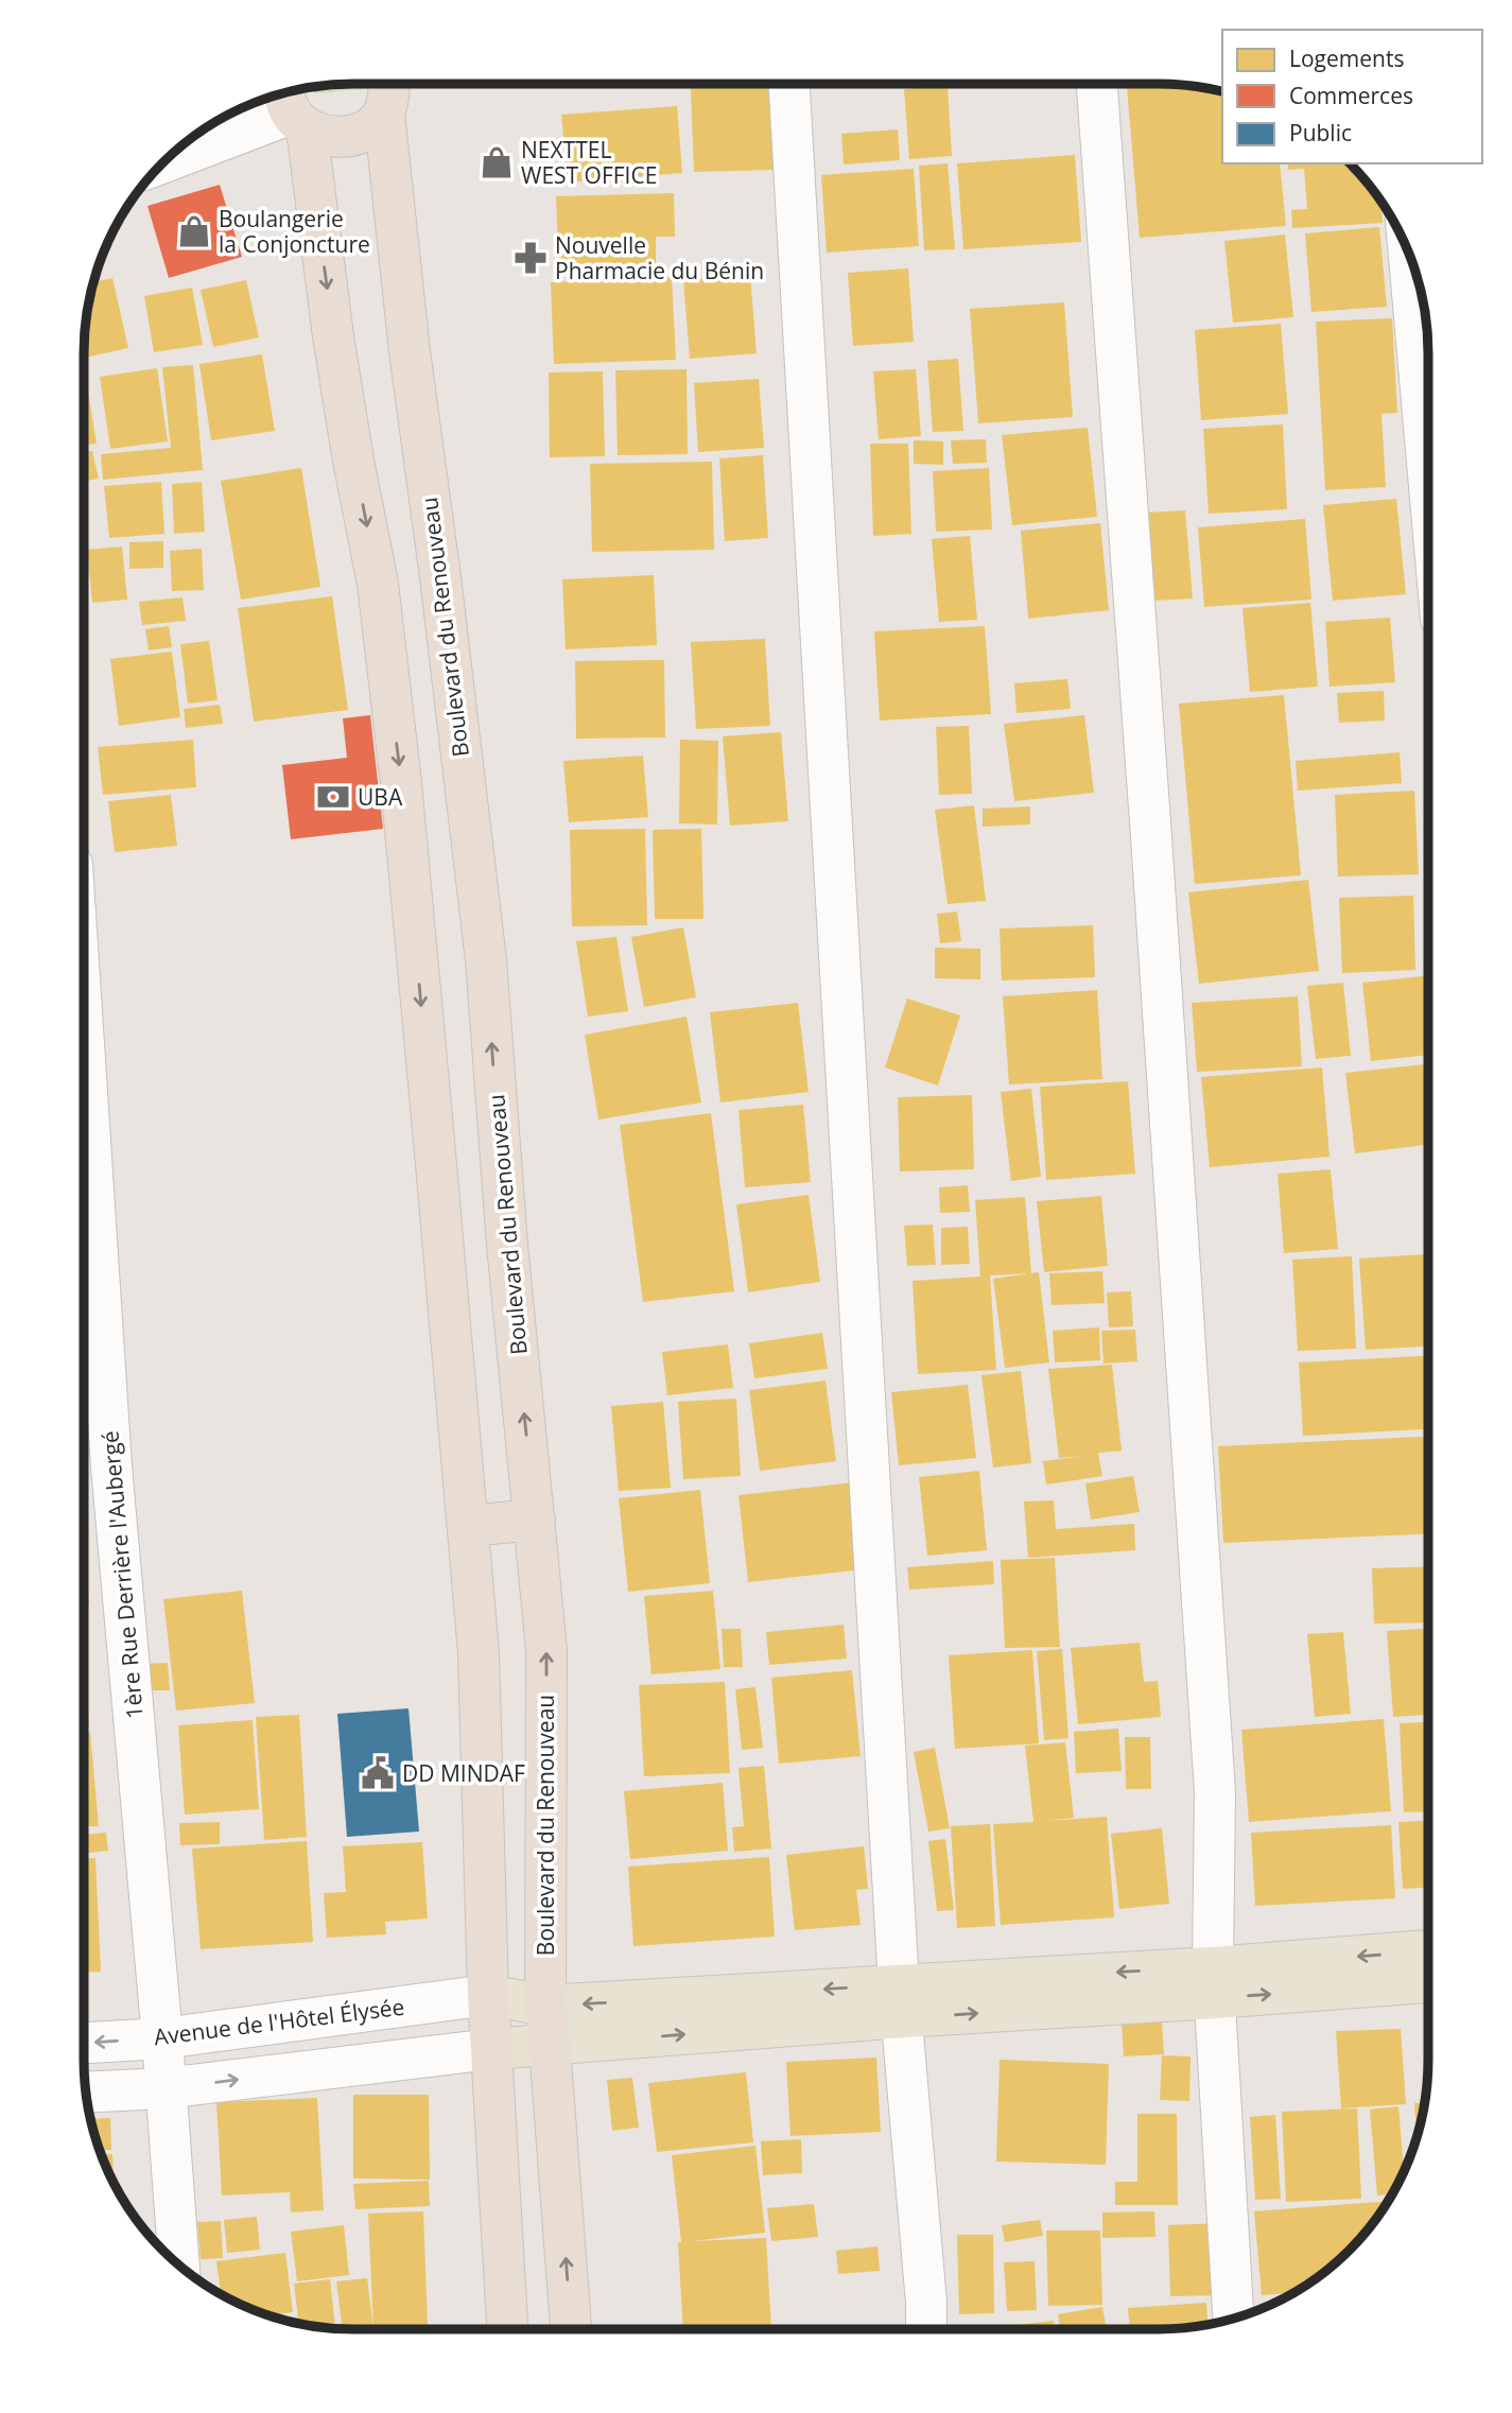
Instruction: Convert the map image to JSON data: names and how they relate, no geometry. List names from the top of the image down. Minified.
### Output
{"streets":{"highway":["Boulevard du Renouveau"],"street":["1ère Rue Derrière l'Aubergé","Avenue de l'Hôtel Élysée"]},"crossings":[["1ère Rue Derrière l'Aubergé","Avenue de l'Hôtel Élysée"]],"places":{"shop":["NEXTTEL WEST OFFICE","Boulangerie la Conjoncture"],"pharmacy":["Nouvelle Pharmacie du Bénin"],"bank":["UBA"],"public building":["DD MINDAF"]},"legend":["Logements","Commerces","Public"]}
